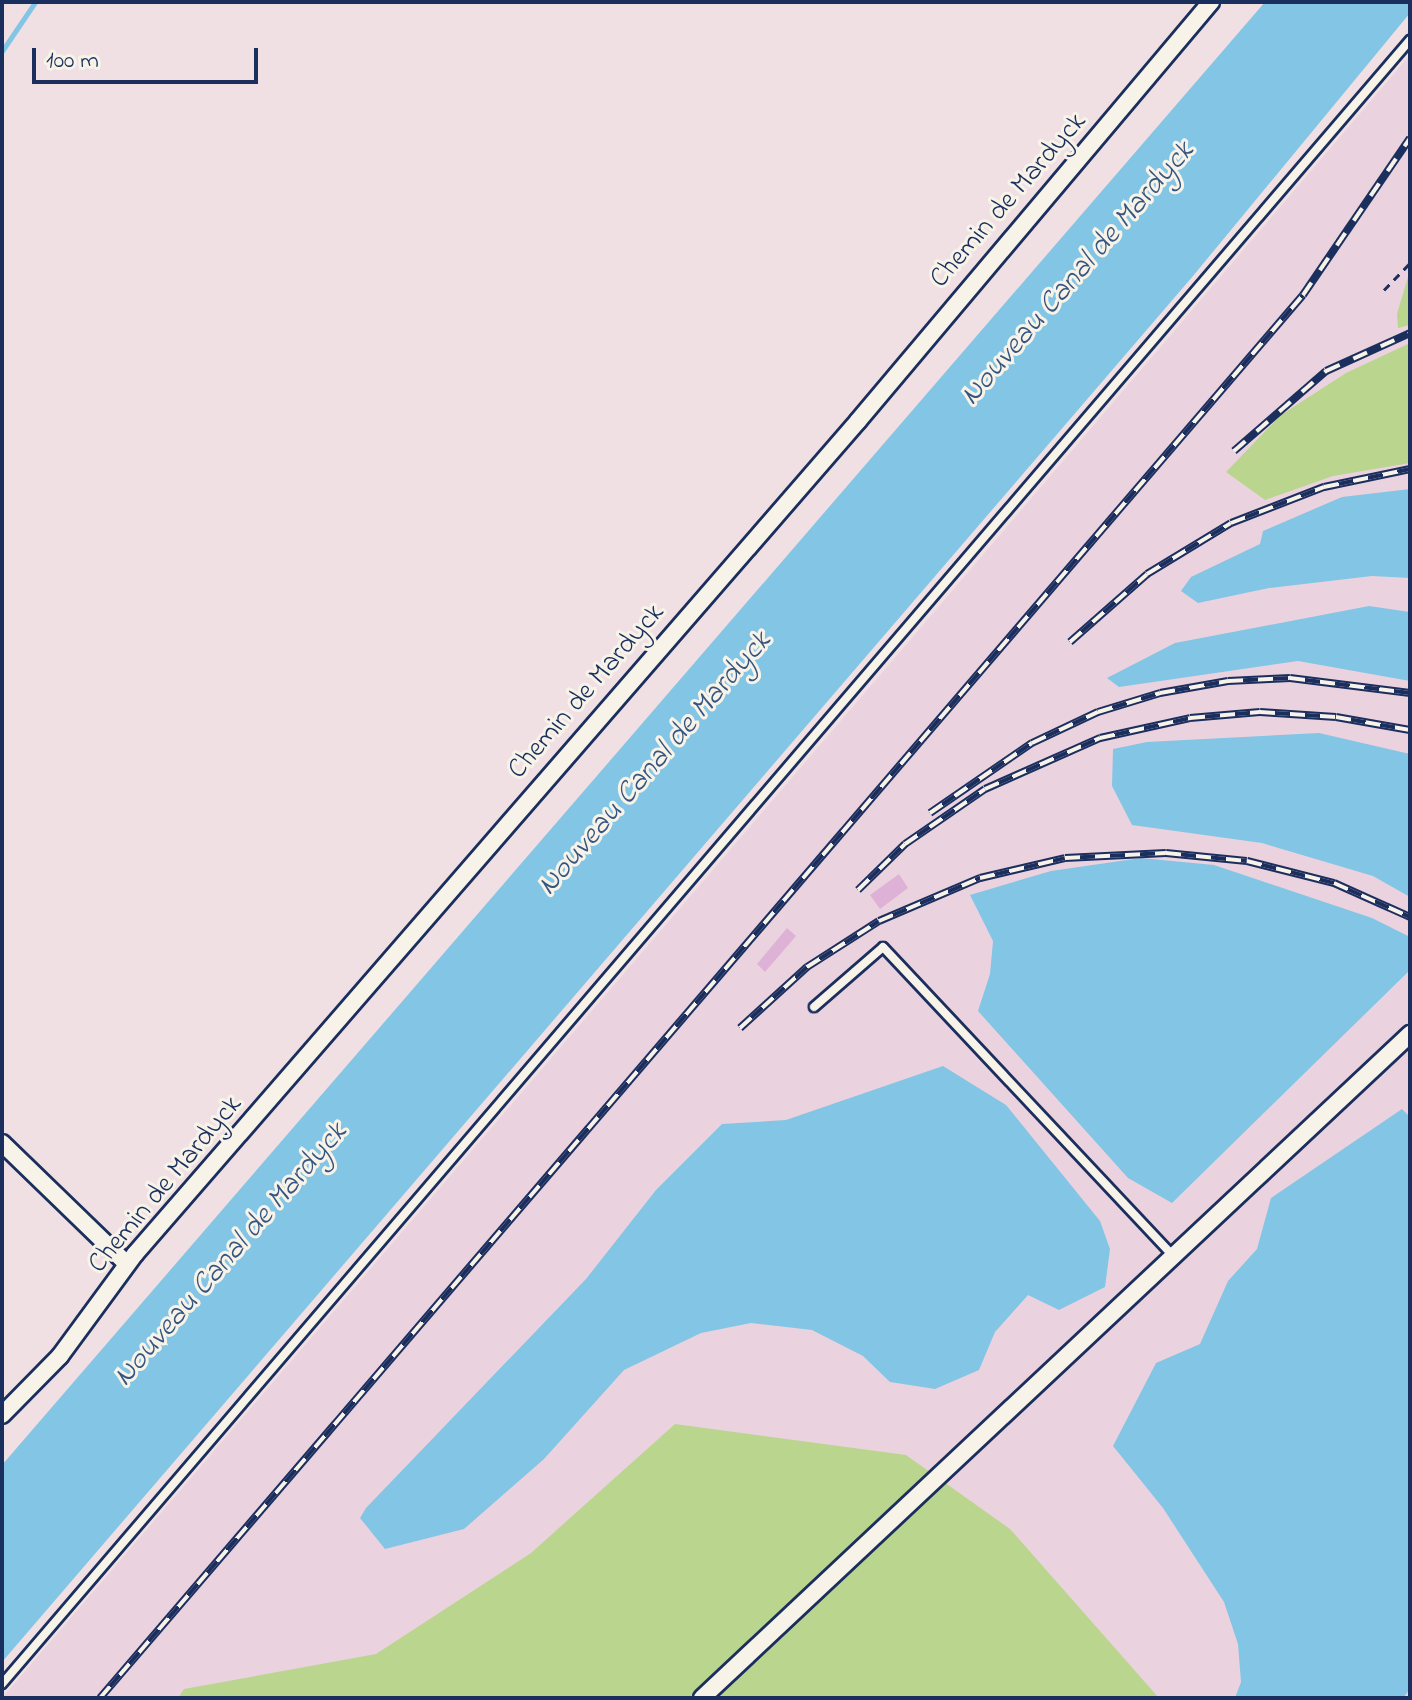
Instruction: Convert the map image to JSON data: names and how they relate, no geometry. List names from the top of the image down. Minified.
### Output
{"streets":{"street":["Chemin de Mardyck"]},"water":["Nouveau Canal de Mardyck"],"scale_bar":"100 m"}
